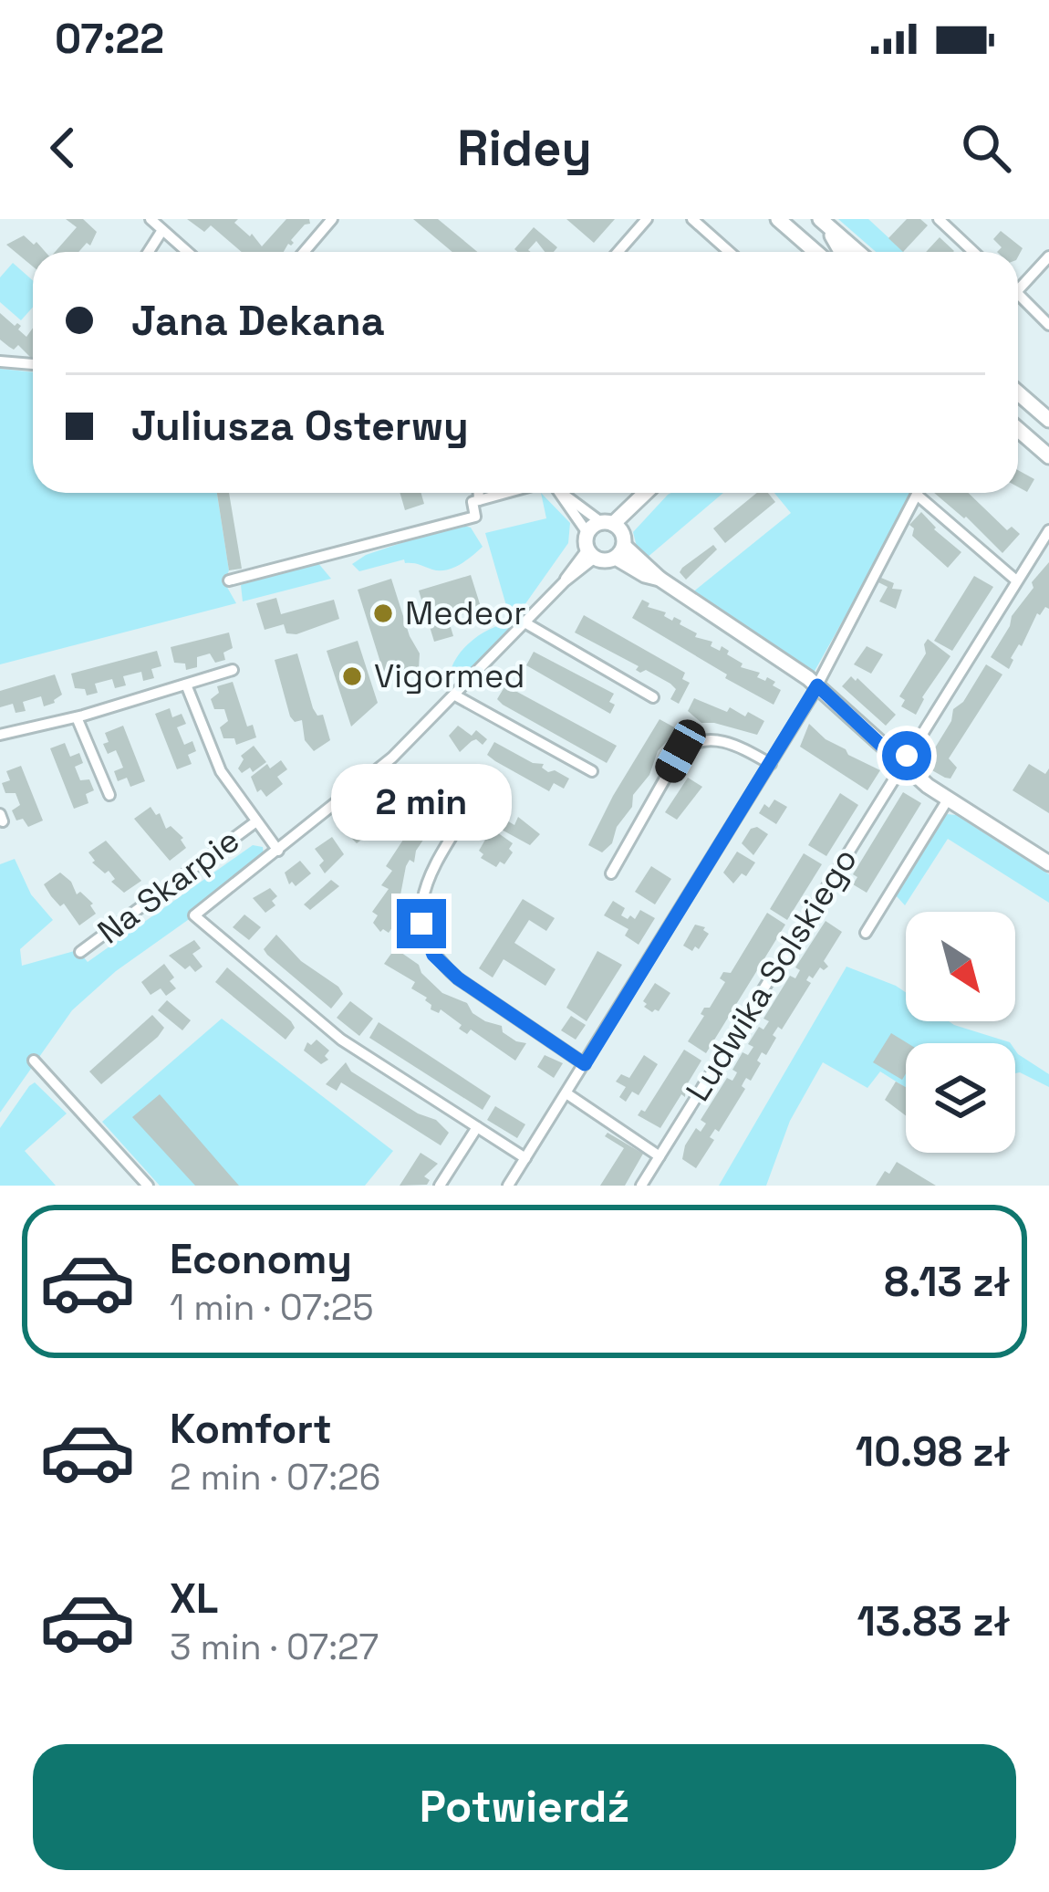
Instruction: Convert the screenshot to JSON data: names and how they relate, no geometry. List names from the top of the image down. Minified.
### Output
{"streets":{"street":["Na Skarpie","Ludwika Solskiego"]},"places":["Medeor","Vigormed"],"north":"bottom right","page":{"status":"07:22","header":"Ridey","banner":["Jana Dekana","Juliusza Osterwy"],"bubble":"2 min","list":[{"name":"Economy","note":"1 min · 07:25","value":"8.13 zł"},{"name":"Komfort","note":"2 min · 07:26","value":"10.98 zł"},{"name":"XL","note":"3 min · 07:27","value":"13.83 zł"}],"buttons":"Potwierdź"}}
